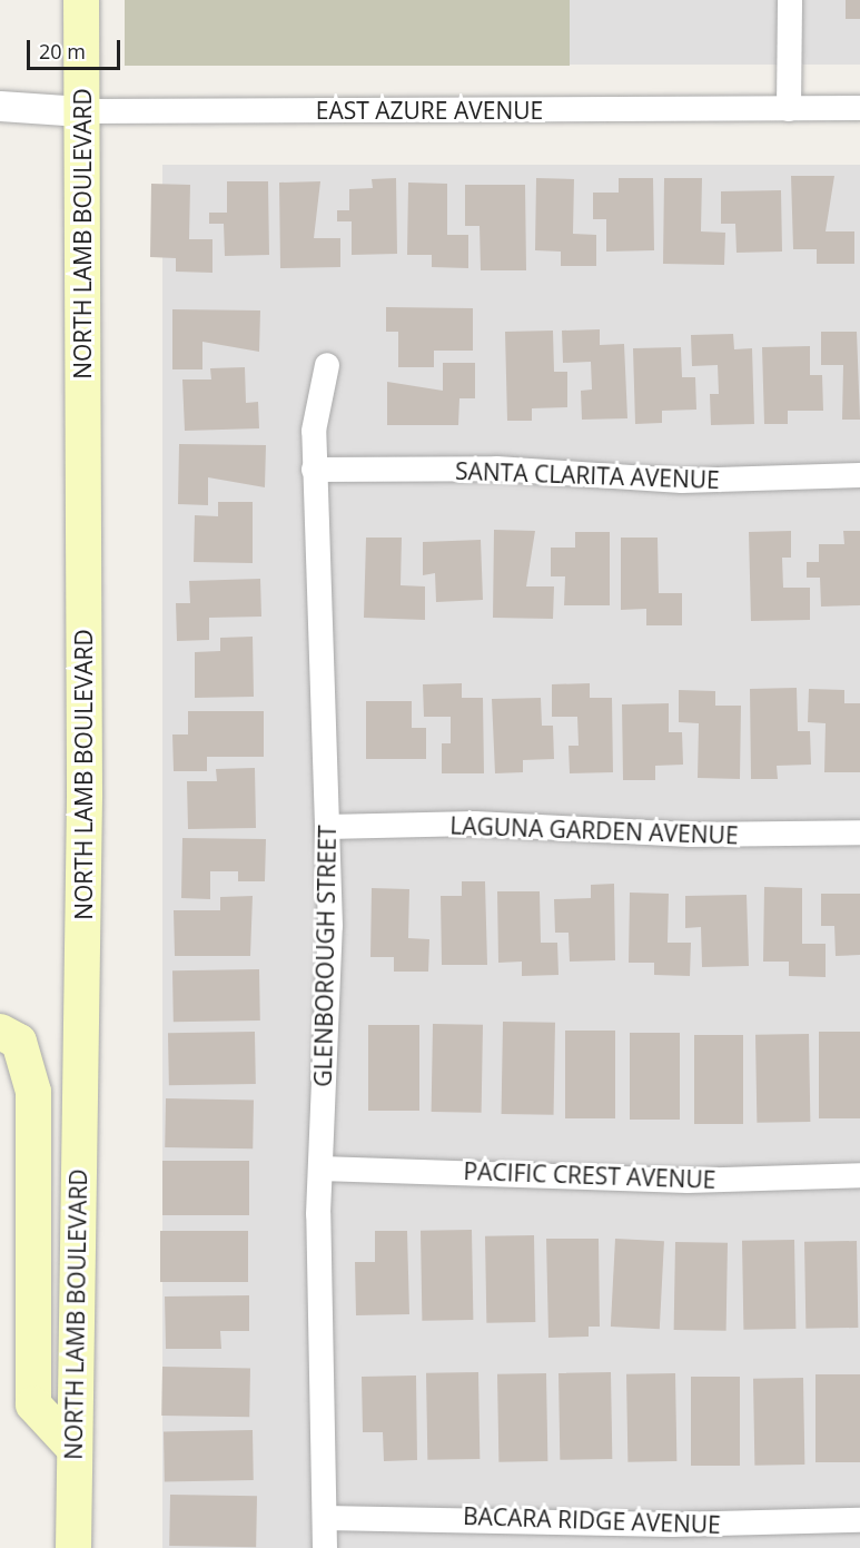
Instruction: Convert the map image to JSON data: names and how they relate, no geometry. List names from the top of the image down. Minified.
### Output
{"streets":{"main road":["NORTH LAMB BOULEVARD"],"street":["EAST AZURE AVENUE","SANTA CLARITA AVENUE","LAGUNA GARDEN AVENUE","GLENBOROUGH STREET","PACIFIC CREST AVENUE","BACARA RIDGE AVENUE"]},"crossings":[["EAST AZURE AVENUE","NORTH LAMB BOULEVARD"],["SANTA CLARITA AVENUE","GLENBOROUGH STREET"],["LAGUNA GARDEN AVENUE","GLENBOROUGH STREET"],["GLENBOROUGH STREET","PACIFIC CREST AVENUE"],["GLENBOROUGH STREET","BACARA RIDGE AVENUE"]],"scale_bar":"20 m"}
